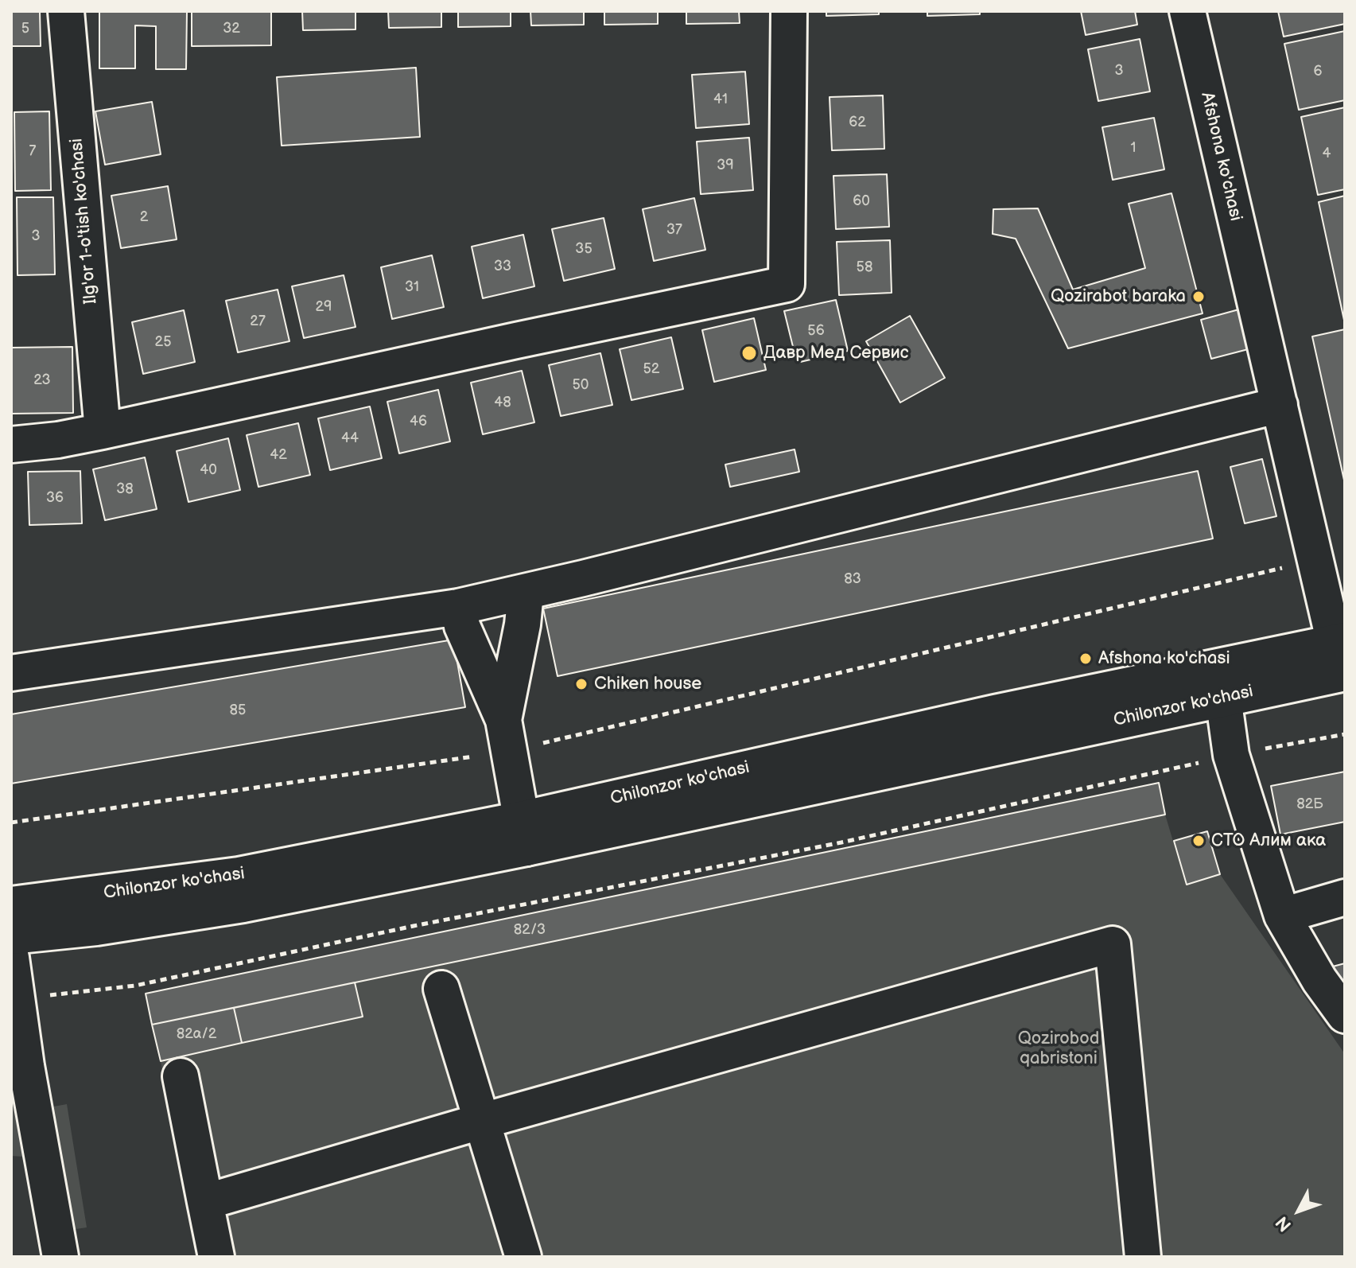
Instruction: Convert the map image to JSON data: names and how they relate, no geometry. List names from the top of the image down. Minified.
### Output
{"streets":{"main road":["Afshona ko'chasi","Ilg'or 1-o'tish ko'chasi","Chilonzor ko'chasi"]},"crossings":[["Afshona ko'chasi","Chilonzor ko'chasi"]],"parks":["Qozirobod qabristoni"],"places":["Qozirabot baraka","Давр Мед Сервис","Afshona ko'chasi","Chiken house","СТО Алим ака"],"house_numbers":["5","32","3","6","41","62","1","7","4","39","60","2","37","3","35","33","58","31","29","27","56","25","52","23","50","48","46","44","42","40","38","36","83","85","82Б","82/3","82а/2"],"north":"bottom left"}
